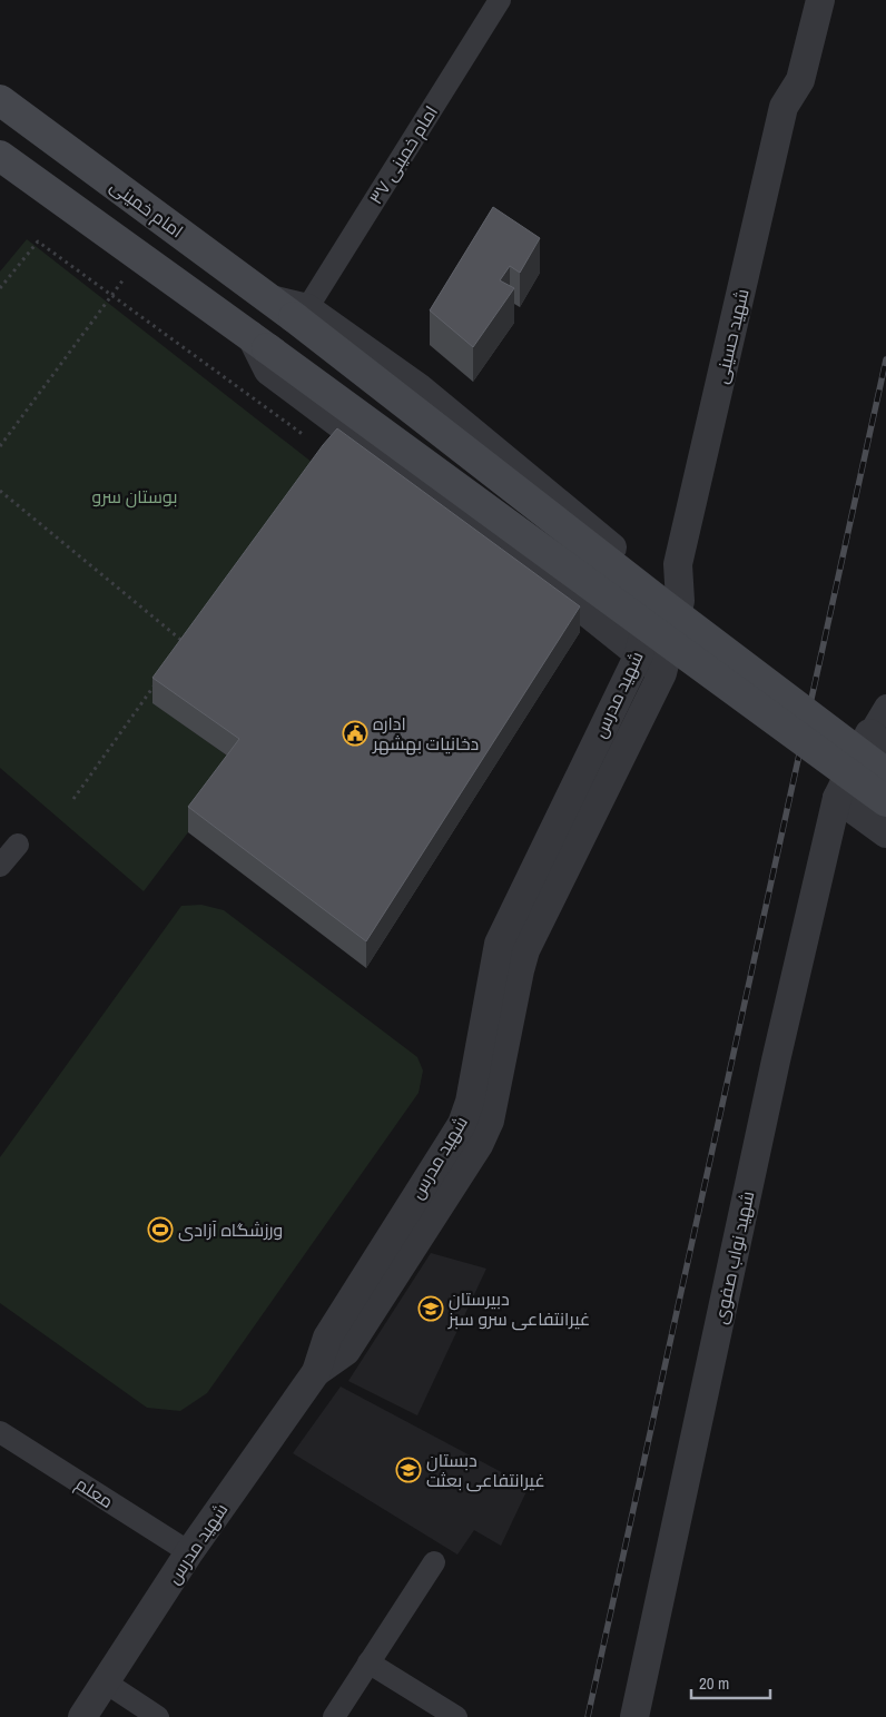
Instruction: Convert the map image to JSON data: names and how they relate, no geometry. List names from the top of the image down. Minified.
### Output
{"streets":{"main road":["امام خمینی"],"street":["امام خمینی ۳۷","شهید حسینی","شهید مدرس","شهید نواب صفوی","معلم"]},"crossings":[["امام خمینی ۳۷","امام خمینی"],["شهید حسینی","شهید مدرس"],["شهید مدرس","معلم"]],"parks":["بوستان سرو"],"places":{"public building":["اداره دخانیات بهشهر"],"sports":["ورزشگاه آزادی"],"school or university":["دبیرستان غیرانتفاعی سرو سبز","دبستان غیرانتفاعی بعثت"]},"scale_bar":"20 m"}
